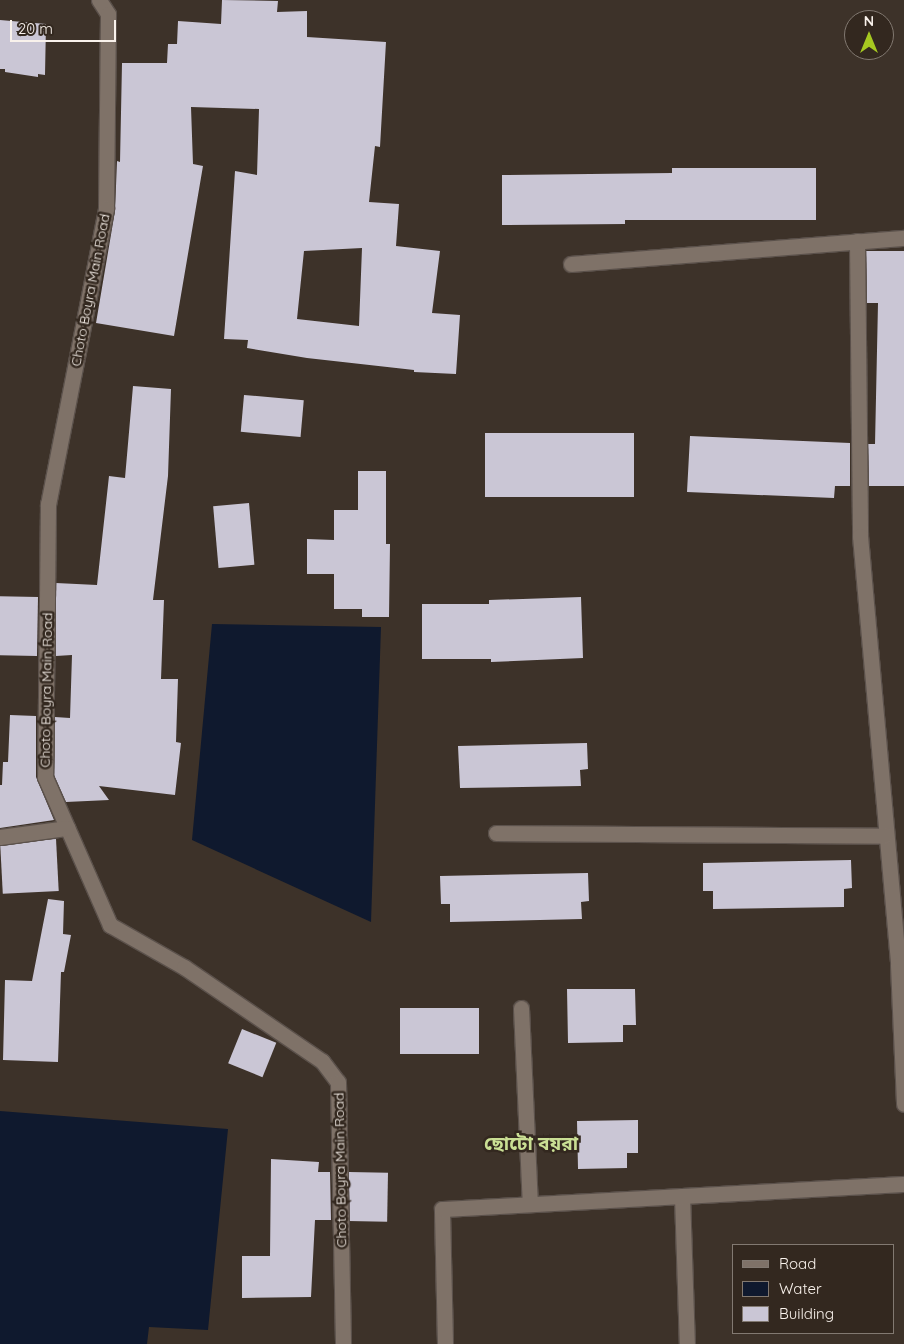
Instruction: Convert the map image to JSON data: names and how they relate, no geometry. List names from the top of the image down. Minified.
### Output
{"streets":{"street":["Choto Boyra Main Road"]},"districts":["ছোটো বয়রা"],"legend":["Road","Water","Building"],"scale_bar":"20 m","north":"top"}
